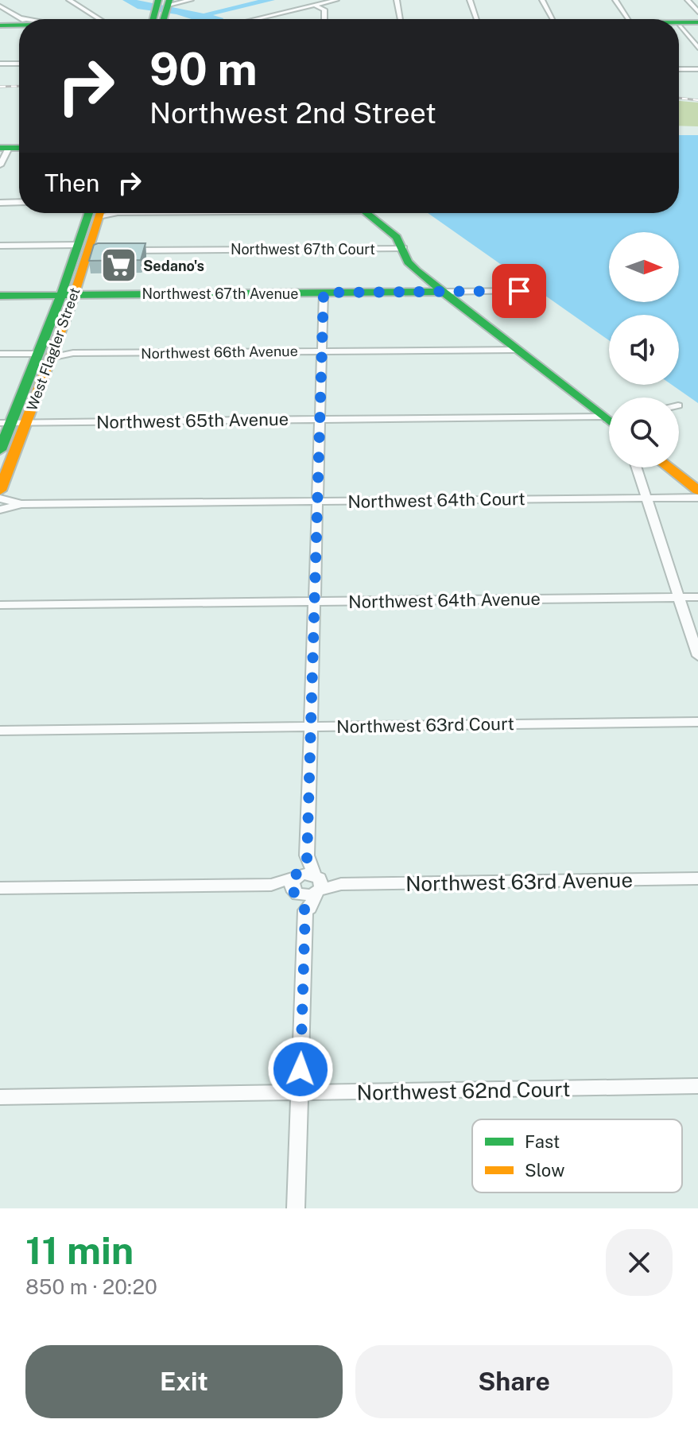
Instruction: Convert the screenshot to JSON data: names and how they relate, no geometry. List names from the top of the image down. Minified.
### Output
{"streets":{"main road":["Northwest 67th Avenue","West Flagler Street"],"street":["Northwest 67th Court","Northwest 66th Avenue","Northwest 65th Avenue","Northwest 64th Court","Northwest 64th Avenue","Northwest 63rd Court","Northwest 63rd Avenue","Northwest 62nd Court"]},"crossings":[["Northwest 67th Avenue","West Flagler Street"],["West Flagler Street","Northwest 66th Avenue"],["West Flagler Street","Northwest 65th Avenue"]],"places":{"supermarket":["Sedano's"]},"legend":["Fast","Slow"],"north":"right","page":{"turn":["90 m","Northwest 2nd Street"],"then":"Then","heading":["11 min","850 m · 20:20"],"buttons":["Exit","Share"]}}
